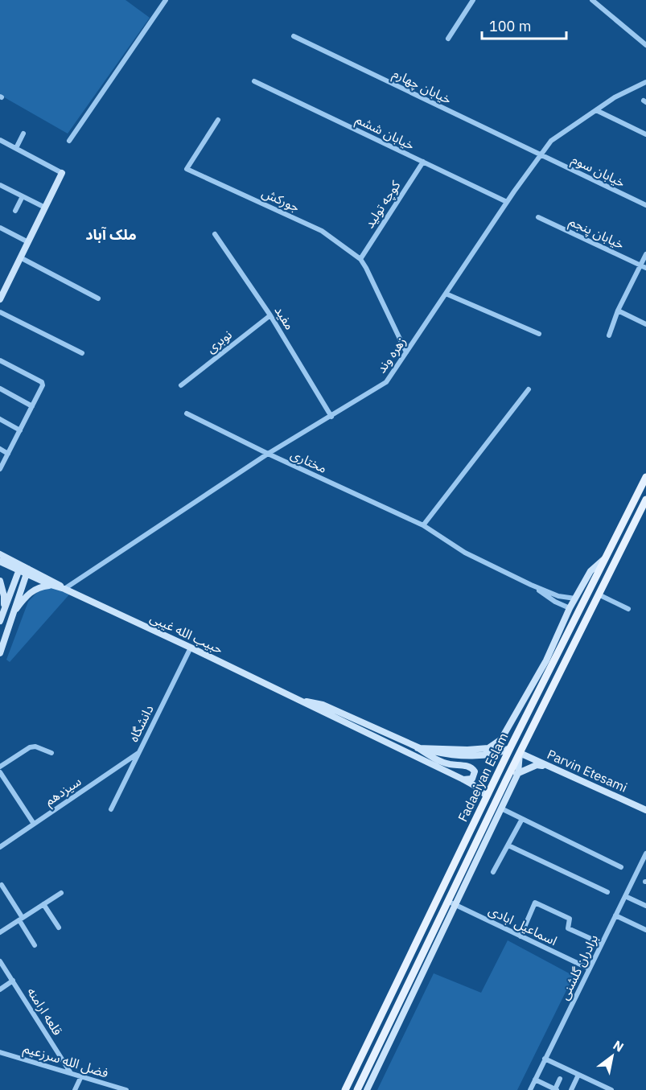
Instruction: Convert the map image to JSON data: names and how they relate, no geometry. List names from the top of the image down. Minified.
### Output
{"streets":{"main road":["حبیب الله غیبی","Parvin Etesami","Fadaeiyan Eslam"],"street":["خیابان چهارم","خیابان ششم","خیابان سوم","جورکش","کوچه تولید","خیابان پنجم","مفید","نوبری","زهره وند","مختاری","دانشگاه","سیزدهم","اسماعیل ابادی","برادران گلشنی","قلعه ارامنه","فضل الله سرزعیم"]},"crossings":[["خیابان چهارم","خیابان سوم"],["خیابان چهارم","زهره وند"],["خیابان ششم","کوچه تولید"],["خیابان ششم","زهره وند"],["خیابان سوم","زهره وند"],["جورکش","کوچه تولید"],["مفید","نوبری"],["مفید","زهره وند"],["زهره وند","مختاری"],["زهره وند","حبیب الله غیبی"],["حبیب الله غیبی","دانشگاه"],["حبیب الله غیبی","Fadaeiyan Eslam"],["دانشگاه","سیزدهم"],["Parvin Etesami","Fadaeiyan Eslam"],["Fadaeiyan Eslam","اسماعیل ابادی"],["اسماعیل ابادی","برادران گلشنی"],["قلعه ارامنه","فضل الله سرزعیم"]],"districts":["ملک آباد"],"scale_bar":"100 m","north":"top right"}
